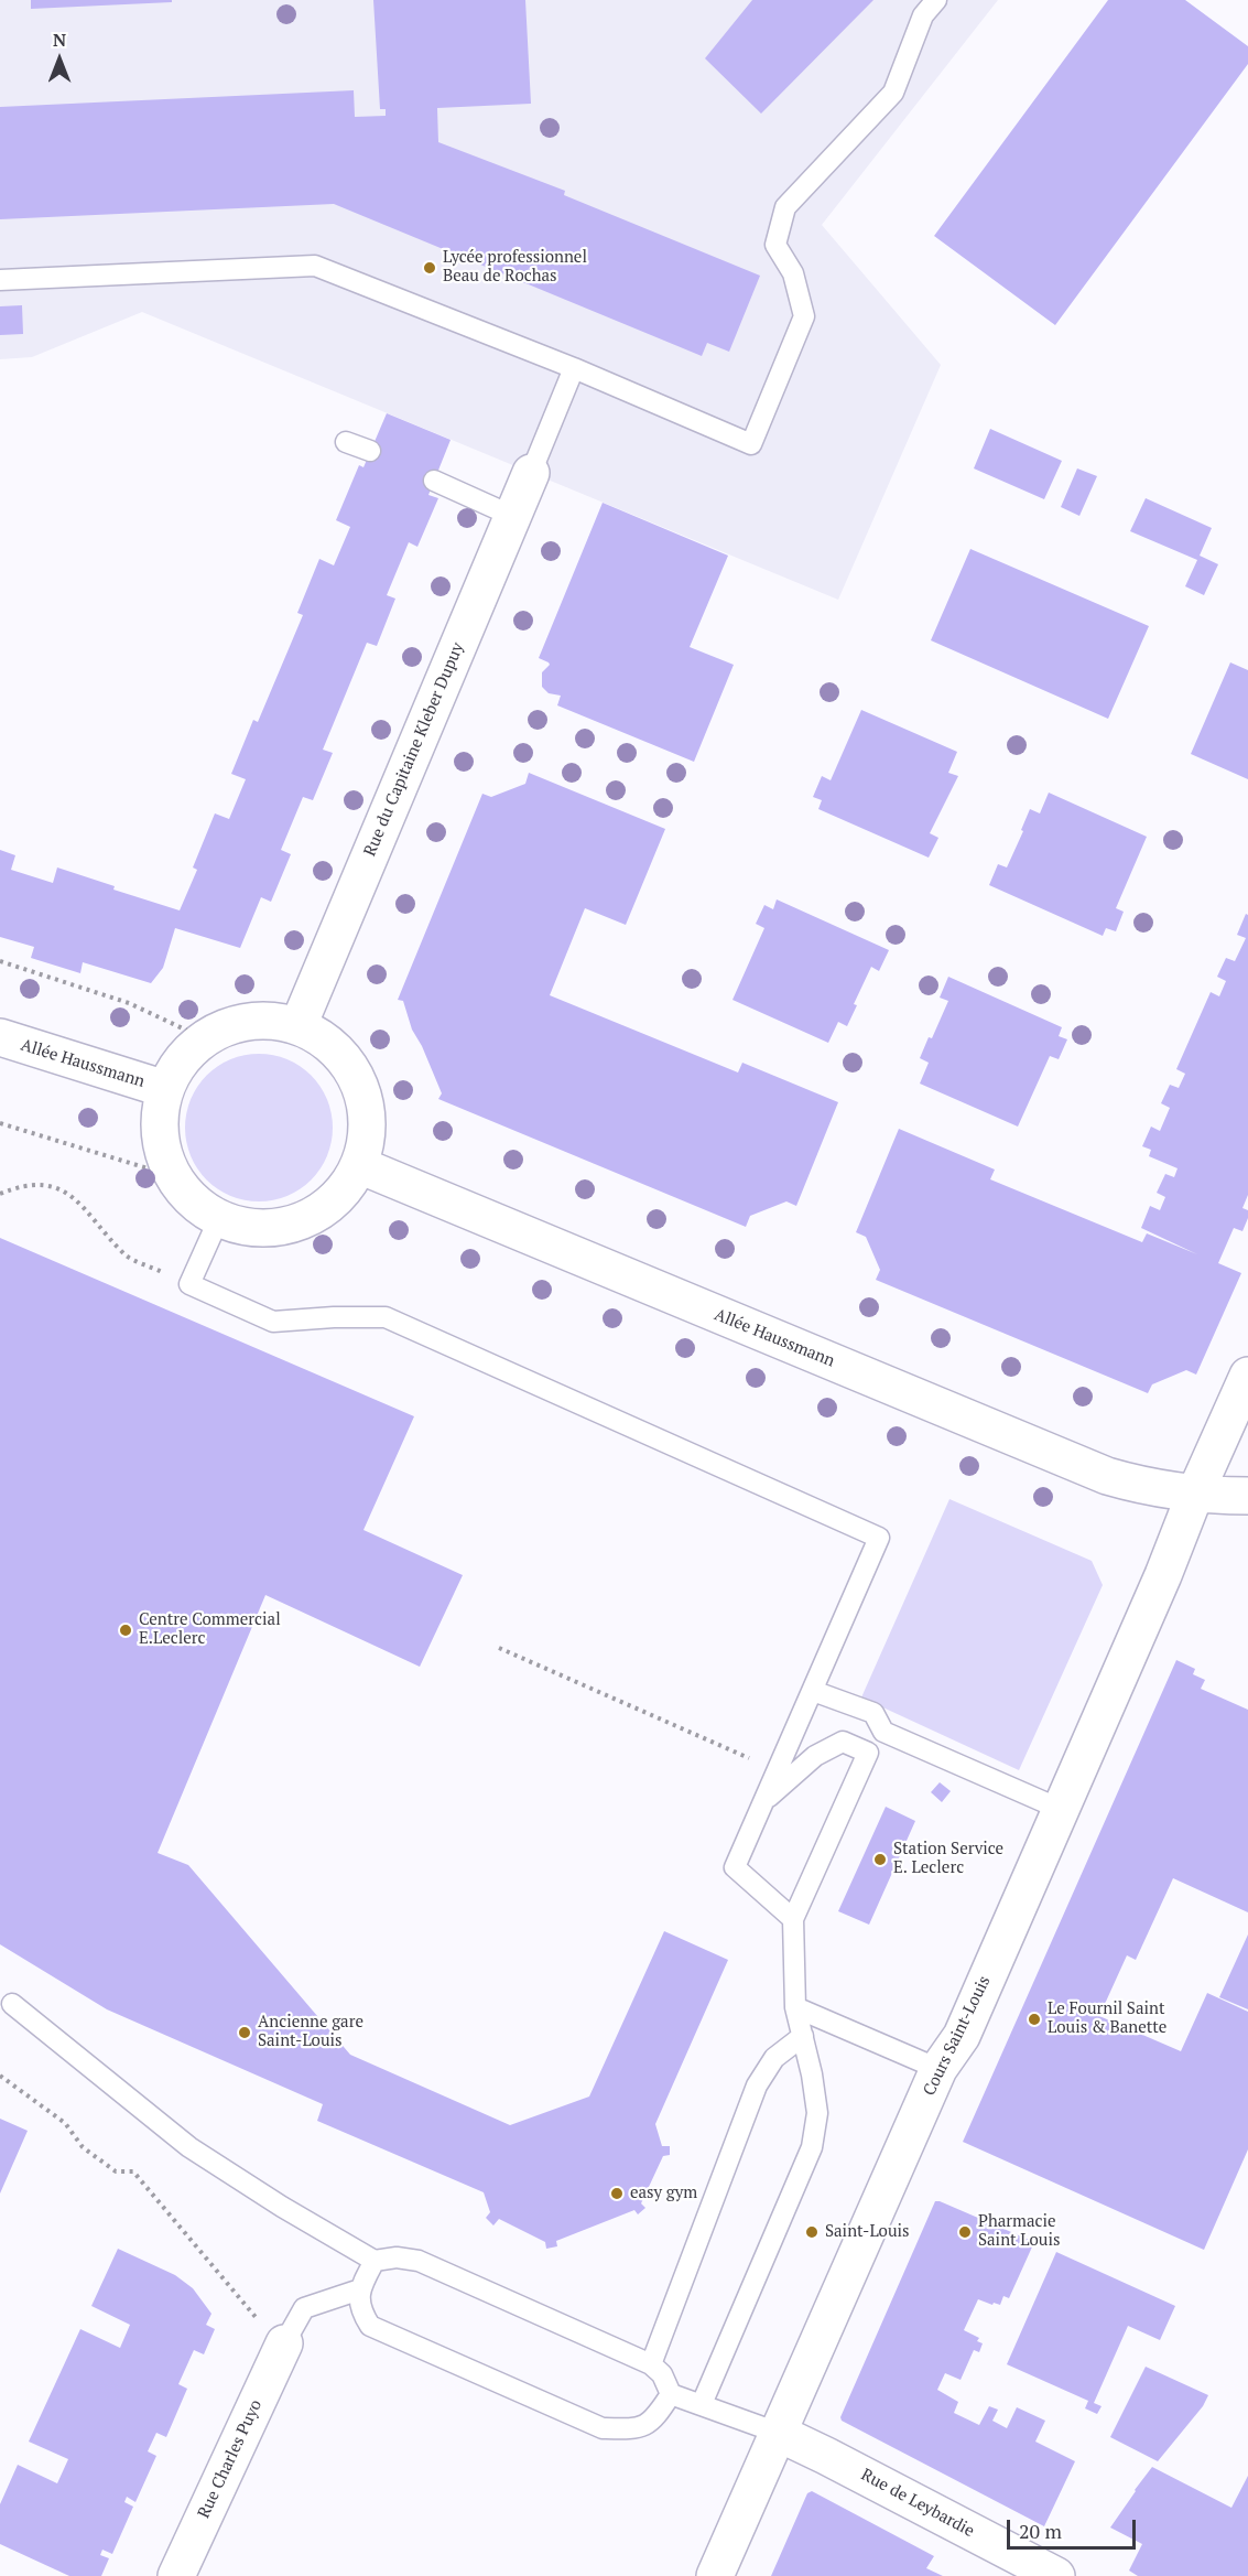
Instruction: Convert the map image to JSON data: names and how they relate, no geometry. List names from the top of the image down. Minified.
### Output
{"streets":{"street":["Rue du Capitaine Kleber Dupuy","Allée Haussmann","Cours Saint-Louis","Rue Charles Puyo","Rue de Leybardie"]},"crossings":[["Rue du Capitaine Kleber Dupuy","Allée Haussmann"],["Allée Haussmann","Cours Saint-Louis"],["Cours Saint-Louis","Rue de Leybardie"]],"places":["Lycée professionnel Beau de Rochas","Centre Commercial E.Leclerc","Station Service E. Leclerc","Le Fournil Saint Louis & Banette","Ancienne gare Saint-Louis","easy gym","Saint-Louis","Pharmacie Saint Louis"],"scale_bar":"20 m","north":"top"}
